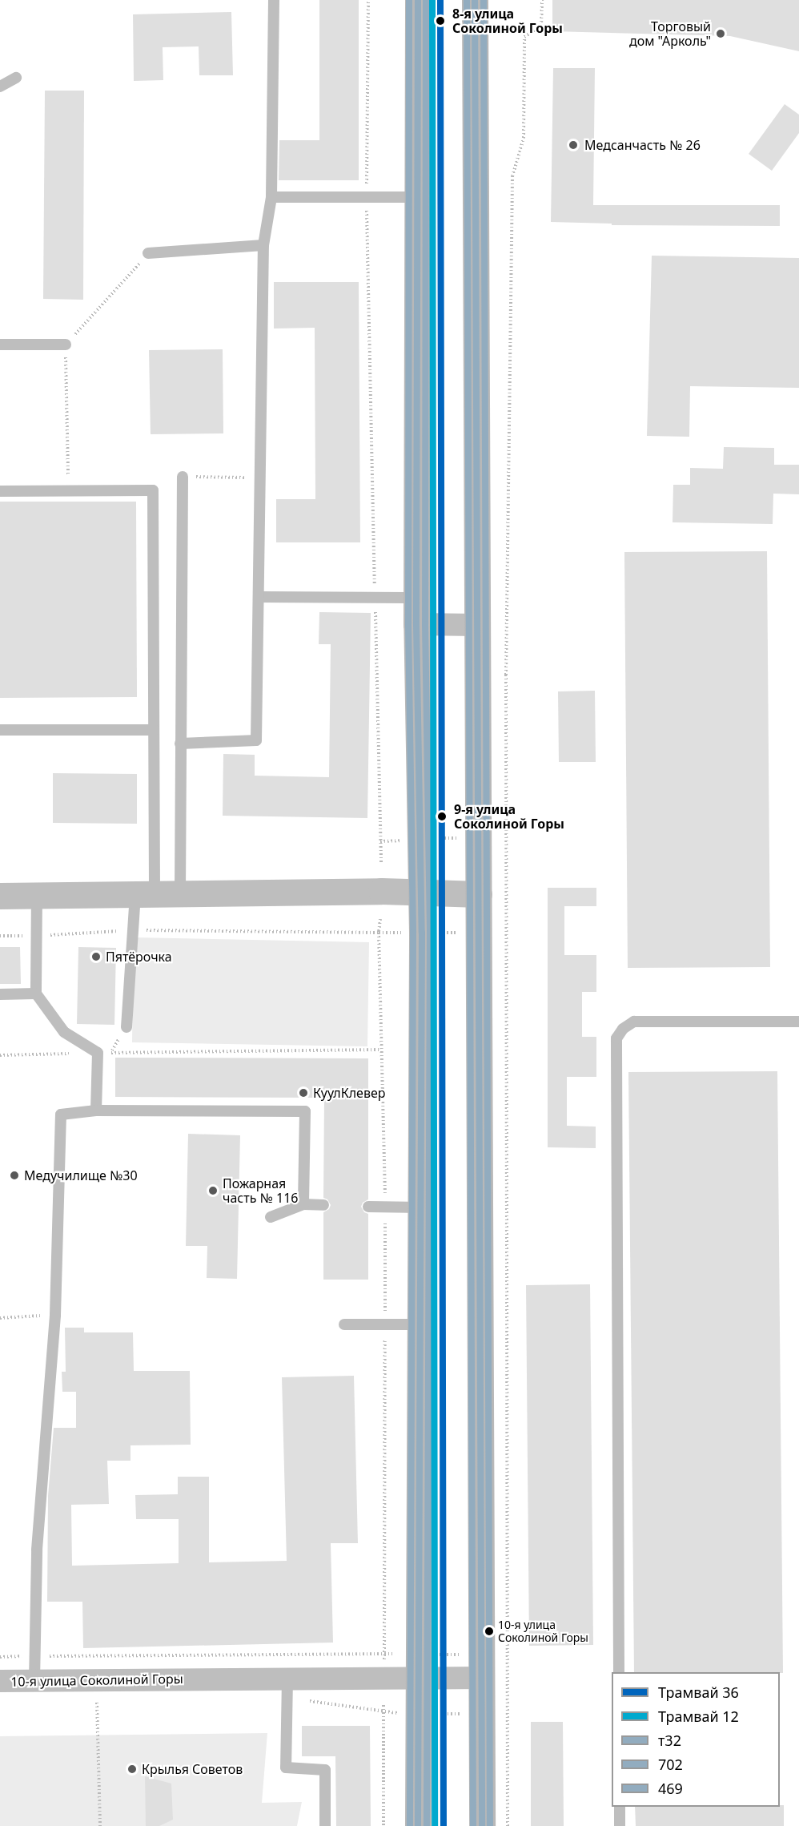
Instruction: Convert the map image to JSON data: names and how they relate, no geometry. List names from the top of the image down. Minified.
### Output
{"streets":{"street":["10-я улица Соколиной Горы"]},"places":["8-я улица Соколиной Горы","Торговый дом \"Арколь\"","Медсанчасть № 26","9-я улица Соколиной Горы","Пятёрочка","КуулКлевер","Медучилище №30","Пожарная часть № 116","10-я улица Соколиной Горы","Крылья Советов"],"lines":["tram line 36","tram line 12","transit line т32","transit line 702","transit line 469"],"legend":["Трамвай 36","Трамвай 12","т32","702","469"]}
